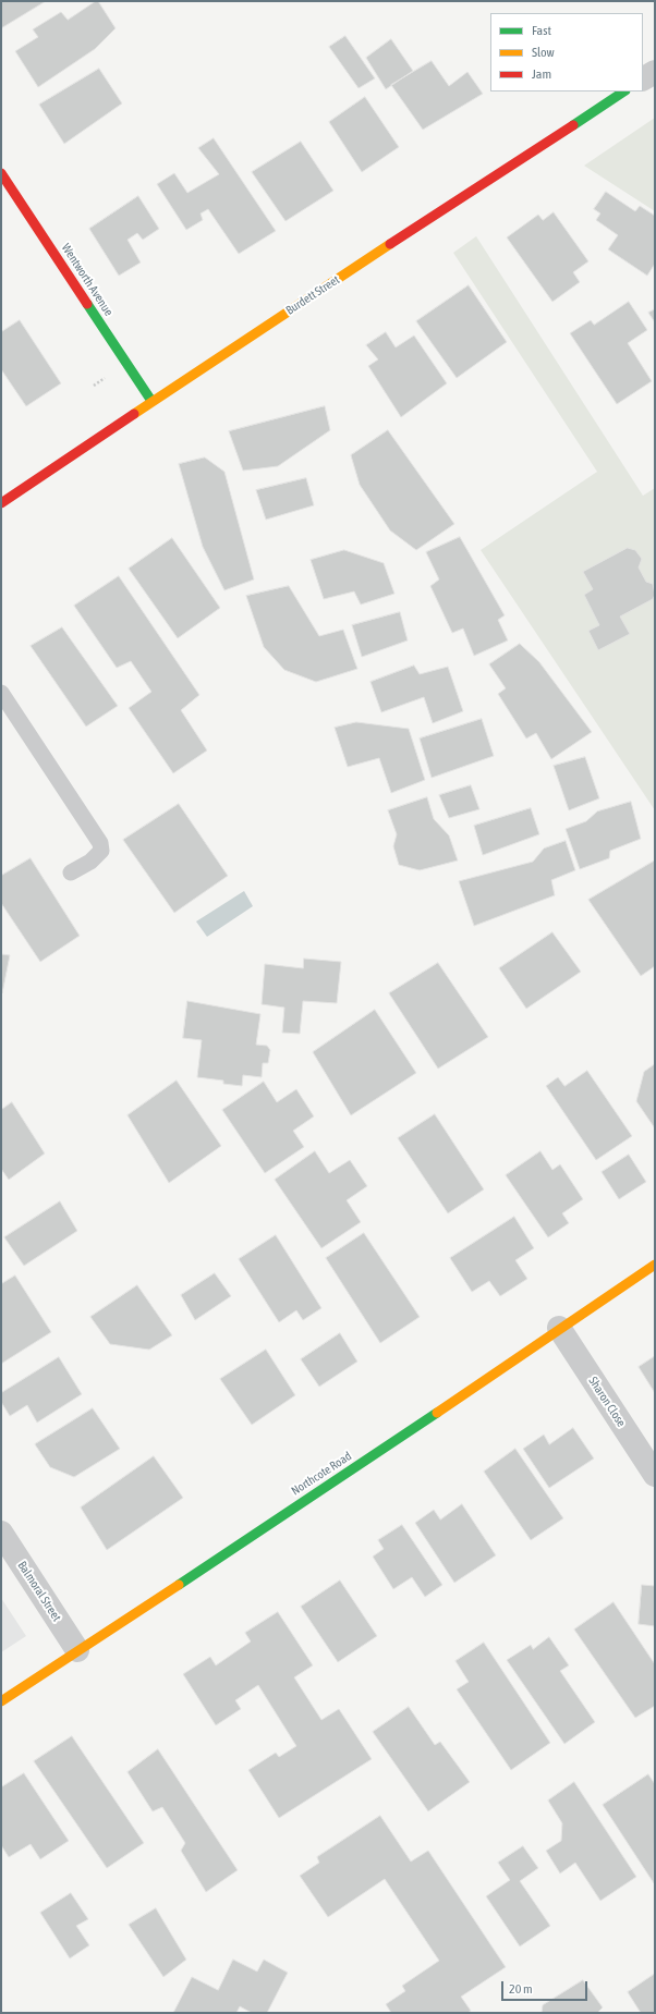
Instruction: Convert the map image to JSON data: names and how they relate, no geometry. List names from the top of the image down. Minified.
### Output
{"streets":{"street":["Wentworth Avenue","Burdett Street","Sharon Close","Northcote Road","Balmoral Street"]},"crossings":[["Wentworth Avenue","Burdett Street"],["Sharon Close","Northcote Road"],["Northcote Road","Balmoral Street"]],"legend":["Fast","Slow","Jam"],"scale_bar":"20 m"}
